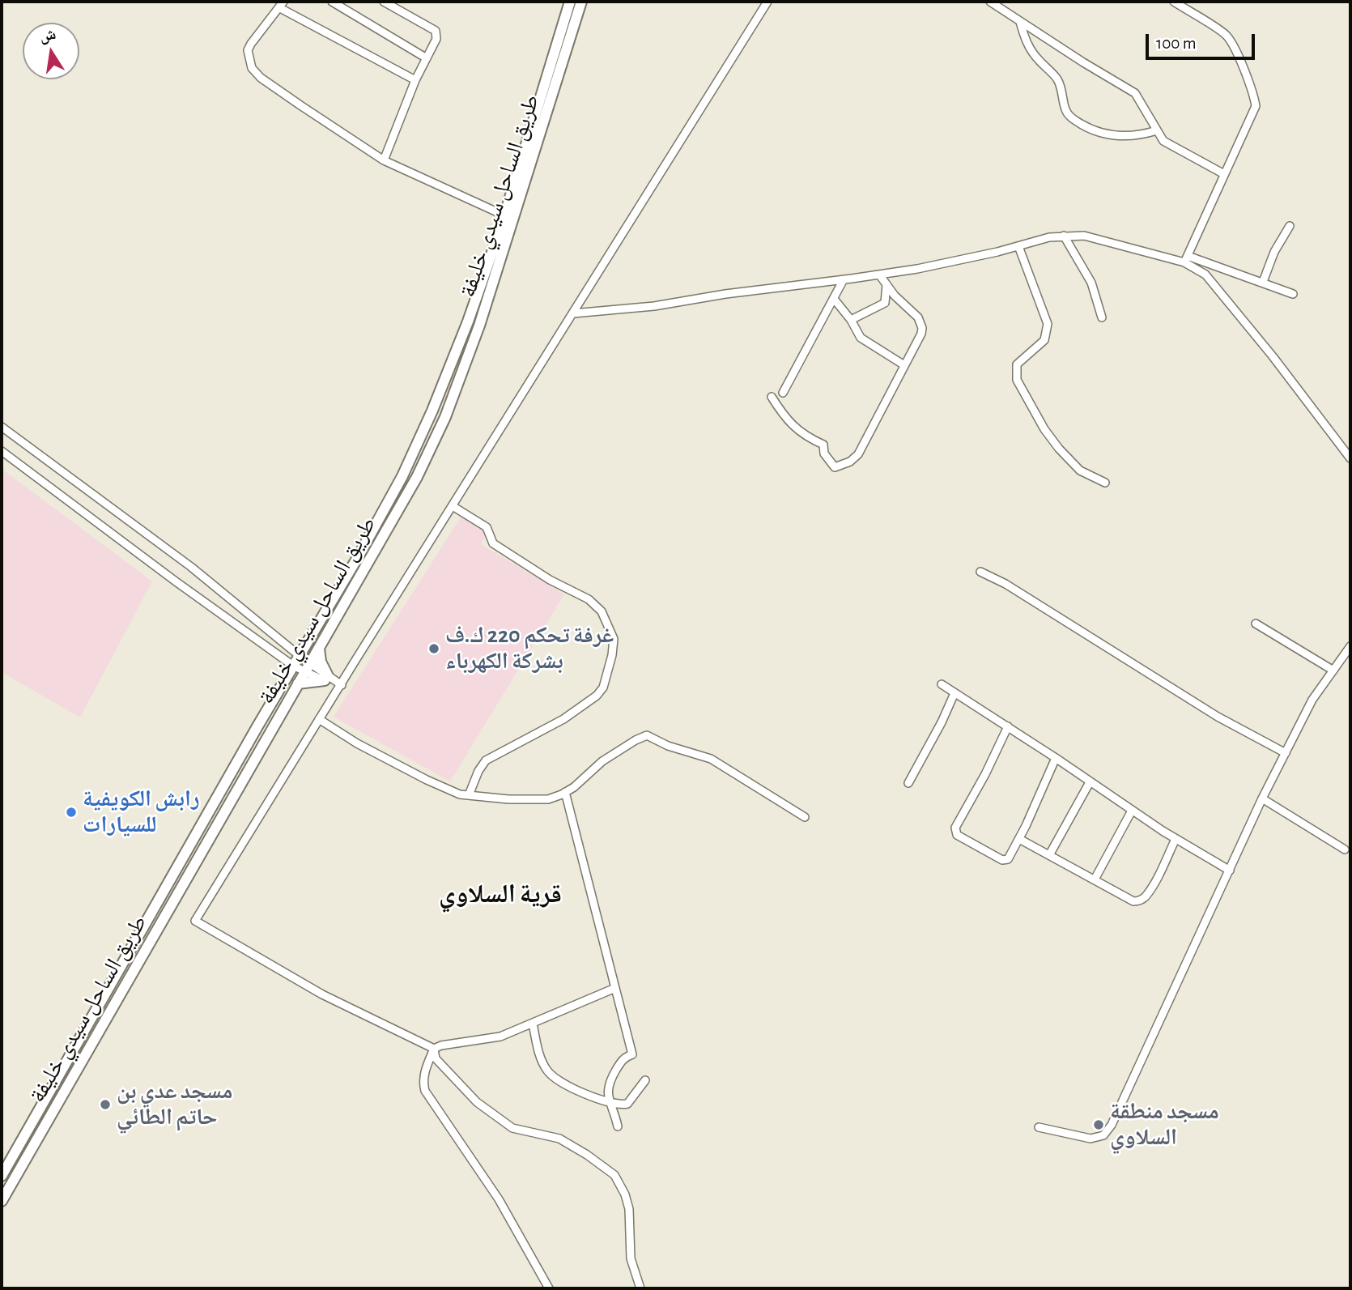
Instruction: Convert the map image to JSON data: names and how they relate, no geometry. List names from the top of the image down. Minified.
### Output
{"streets":{"highway":["طريق الساحل سيدي خليفة"]},"districts":["قرية السلاوي"],"places":["غرفة تحكم 220 ك.ف بشركة الكهرباء","رابش الكويفية للسيارات","مسجد عدي بن حاتم الطائي","مسجد منطقة السلاوي"],"scale_bar":"100 m","north":"top"}
